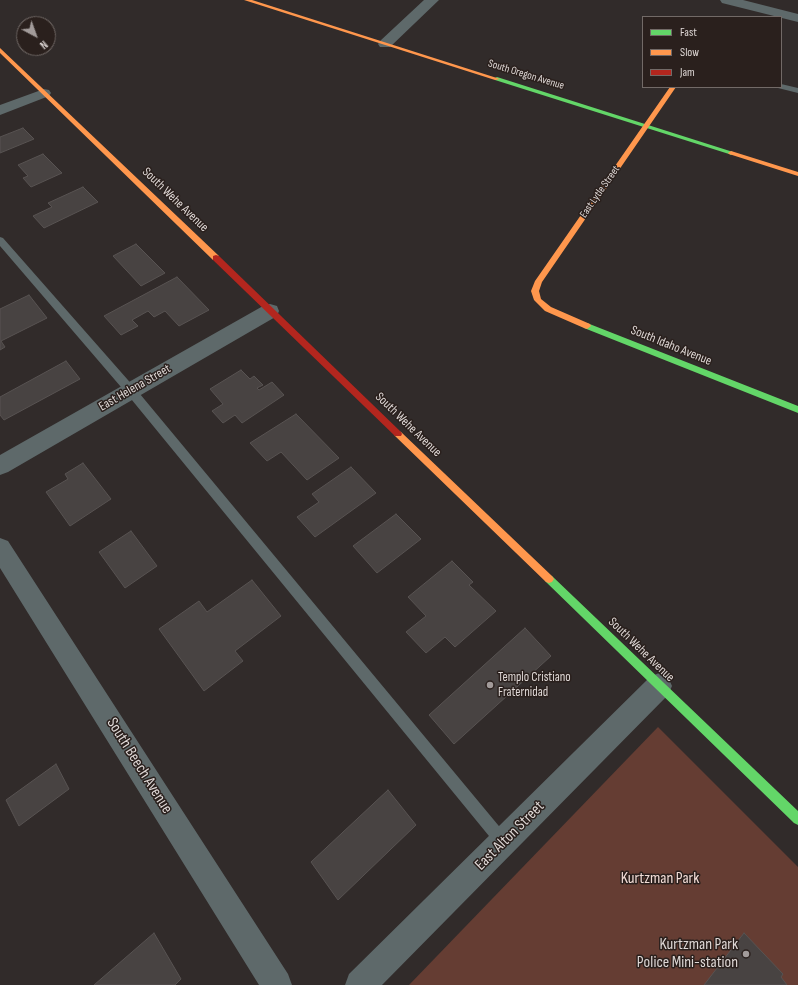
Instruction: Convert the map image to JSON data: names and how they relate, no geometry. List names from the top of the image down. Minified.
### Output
{"streets":{"street":["South Oregon Avenue","East Lytle Street","South Wehe Avenue","South Idaho Avenue","East Helena Street","South Beech Avenue","East Alton Street"]},"crossings":[["South Oregon Avenue","East Lytle Street"],["East Lytle Street","South Idaho Avenue"],["South Wehe Avenue","East Helena Street"],["South Wehe Avenue","East Alton Street"]],"parks":["Kurtzman Park"],"places":["Templo Cristiano Fraternidad","Kurtzman Park Police Mini-station"],"legend":["Fast","Slow","Jam"],"north":"bottom right"}
